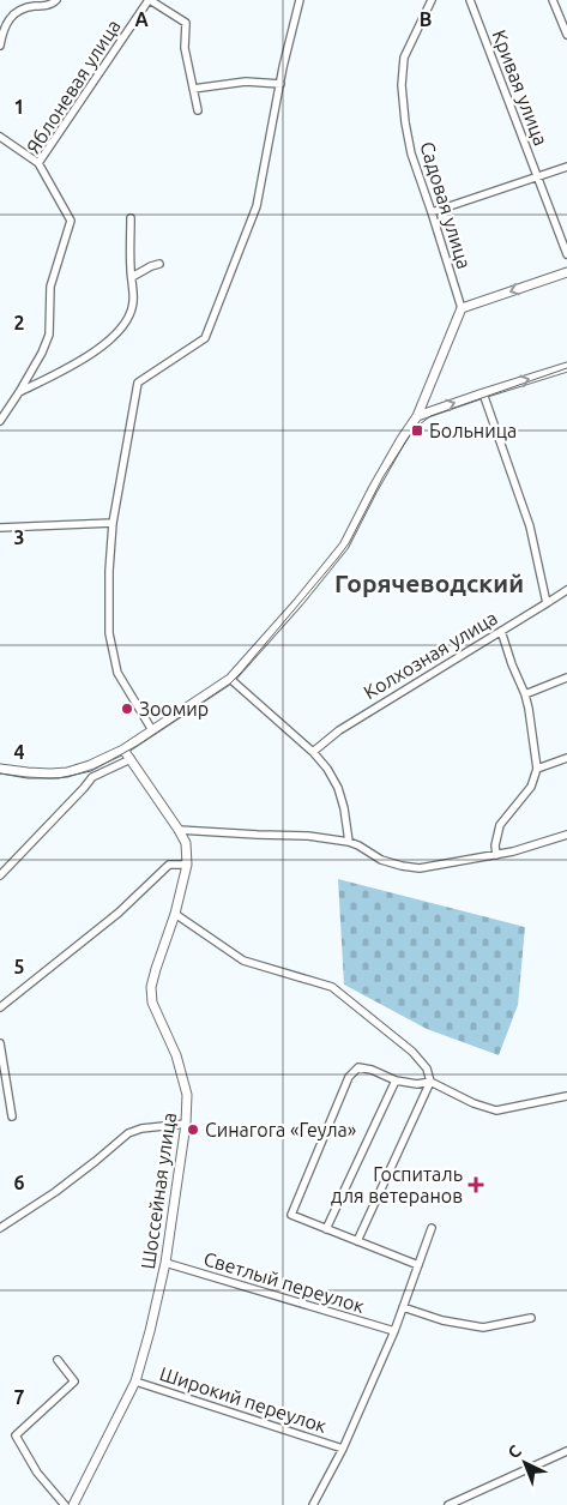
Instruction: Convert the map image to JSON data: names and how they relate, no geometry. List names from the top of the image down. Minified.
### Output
{"streets":{"main road":["Шоссейная улица"],"street":["Яблоневая улица","Кривая улица","Садовая улица","Колхозная улица","Светлый переулок","Широкий переулок"]},"crossings":[["Шоссейная улица","Светлый переулок"],["Шоссейная улица","Широкий переулок"]],"districts":["Горячеводский"],"places":{"transit":["Больница"],"other":["Зоомир","Синагога «Геула»"],"health":["Госпиталь для ветеранов"]},"north":"top left","grid":{"columns":["A","B"],"rows":["1","2","3","4","5","6","7"]}}
